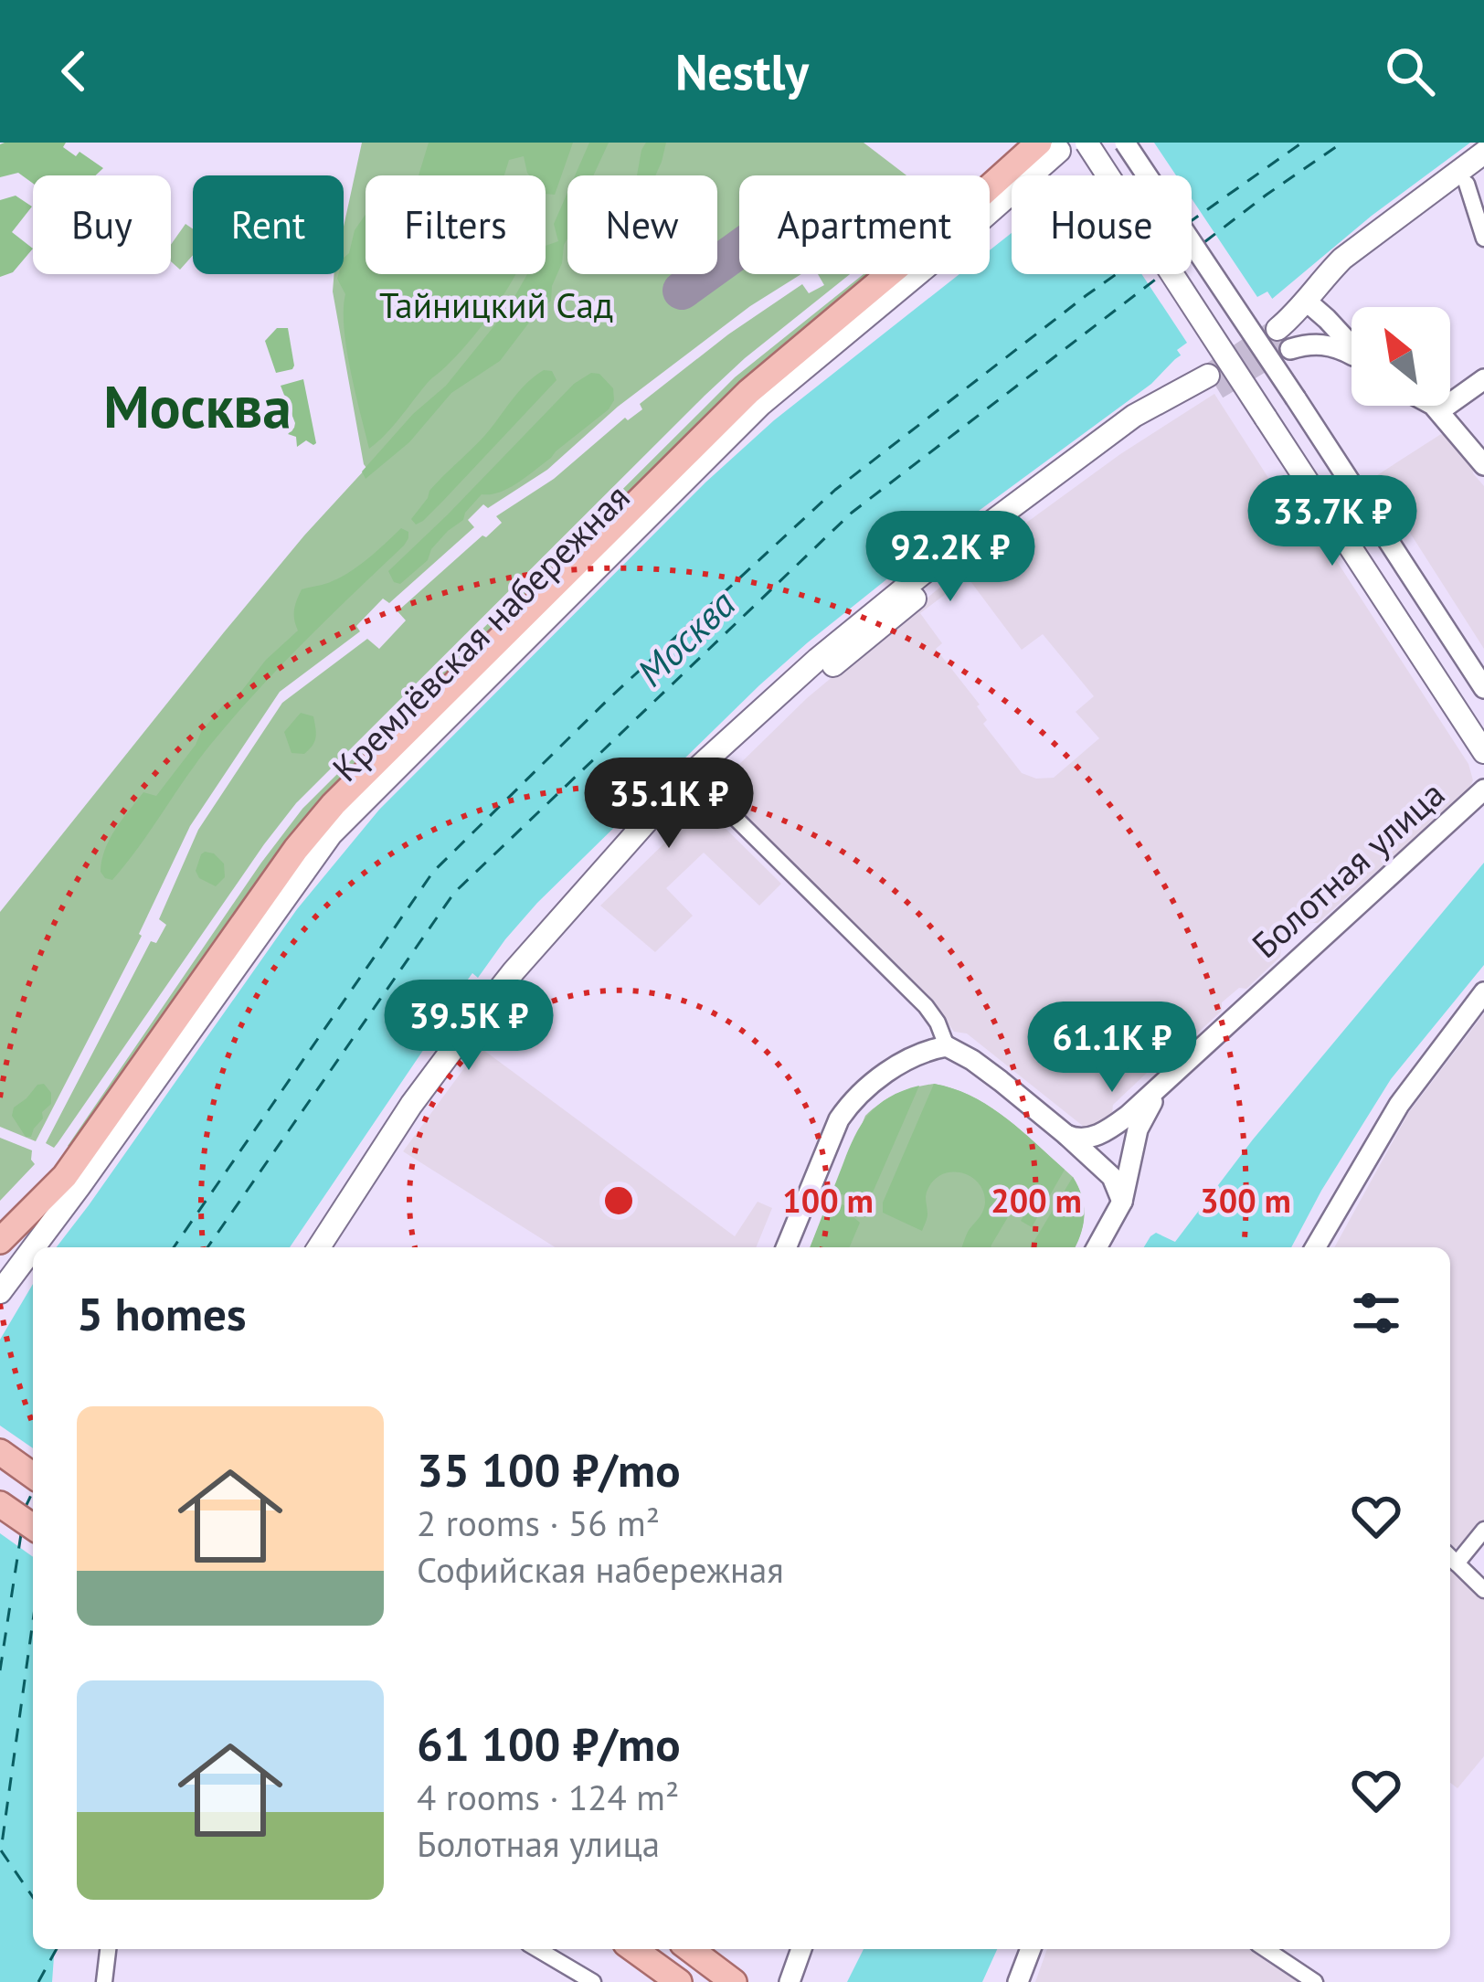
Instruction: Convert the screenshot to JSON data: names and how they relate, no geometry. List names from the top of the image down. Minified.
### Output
{"streets":{"main road":["Кремлёвская набережная"],"street":["Болотная улица"]},"districts":["Москва"],"water":["Москва"],"parks":["Тайницкий Сад"],"north":"top left","page":{"header":"Nestly","chip":["Buy","Rent","Filters","New","Apartment","House"],"price":["33.7K ₽","92.2K ₽","35.1K ₽","39.5K ₽","61.1K ₽"],"heading":"5 homes","list":[{"name":"35 100 ₽/mo","note":"2 rooms · 56 m² · Софийская набережная"},{"name":"61 100 ₽/mo","note":"4 rooms · 124 m² · Болотная улица"}]},"rings":["100 m","200 m","300 m"]}
